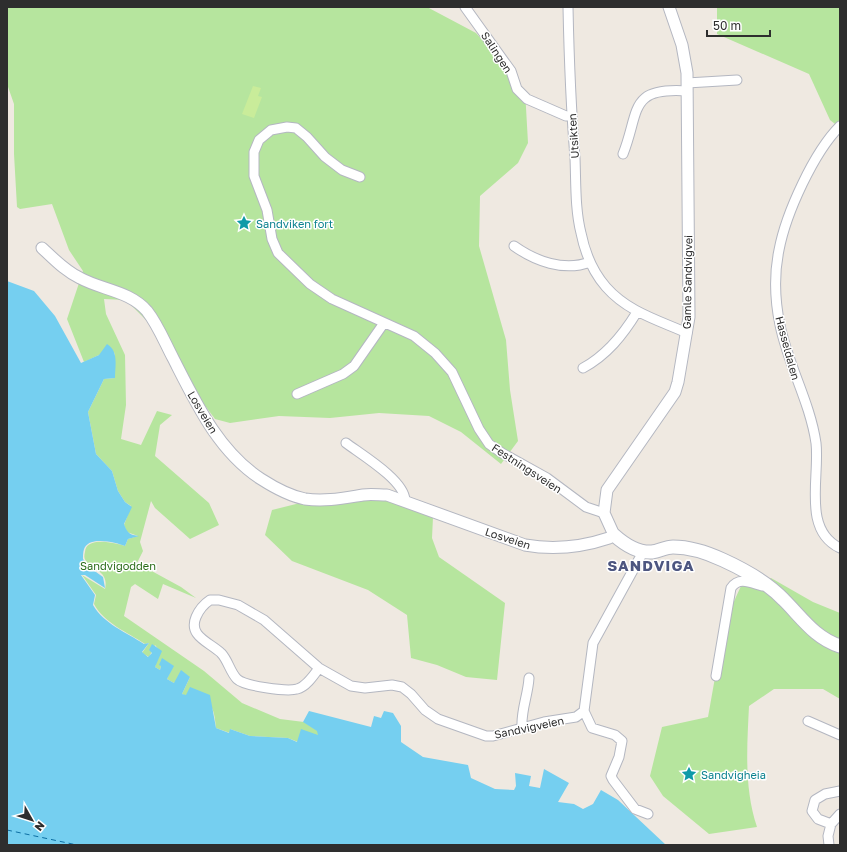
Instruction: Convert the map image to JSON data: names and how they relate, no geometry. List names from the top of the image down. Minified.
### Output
{"streets":{"street":["Salingen","Utsikten","Gamle Sandvigvei","Hasseldalen","Losveien","Festningsveien","Sandvigveien"]},"crossings":[["Salingen","Utsikten"],["Utsikten","Gamle Sandvigvei"],["Gamle Sandvigvei","Festningsveien"]],"districts":["SANDVIGA"],"parks":["Sandvigodden"],"places":{"place":["Sandviken fort","Sandvigheia"]},"scale_bar":"50 m","north":"bottom right"}
